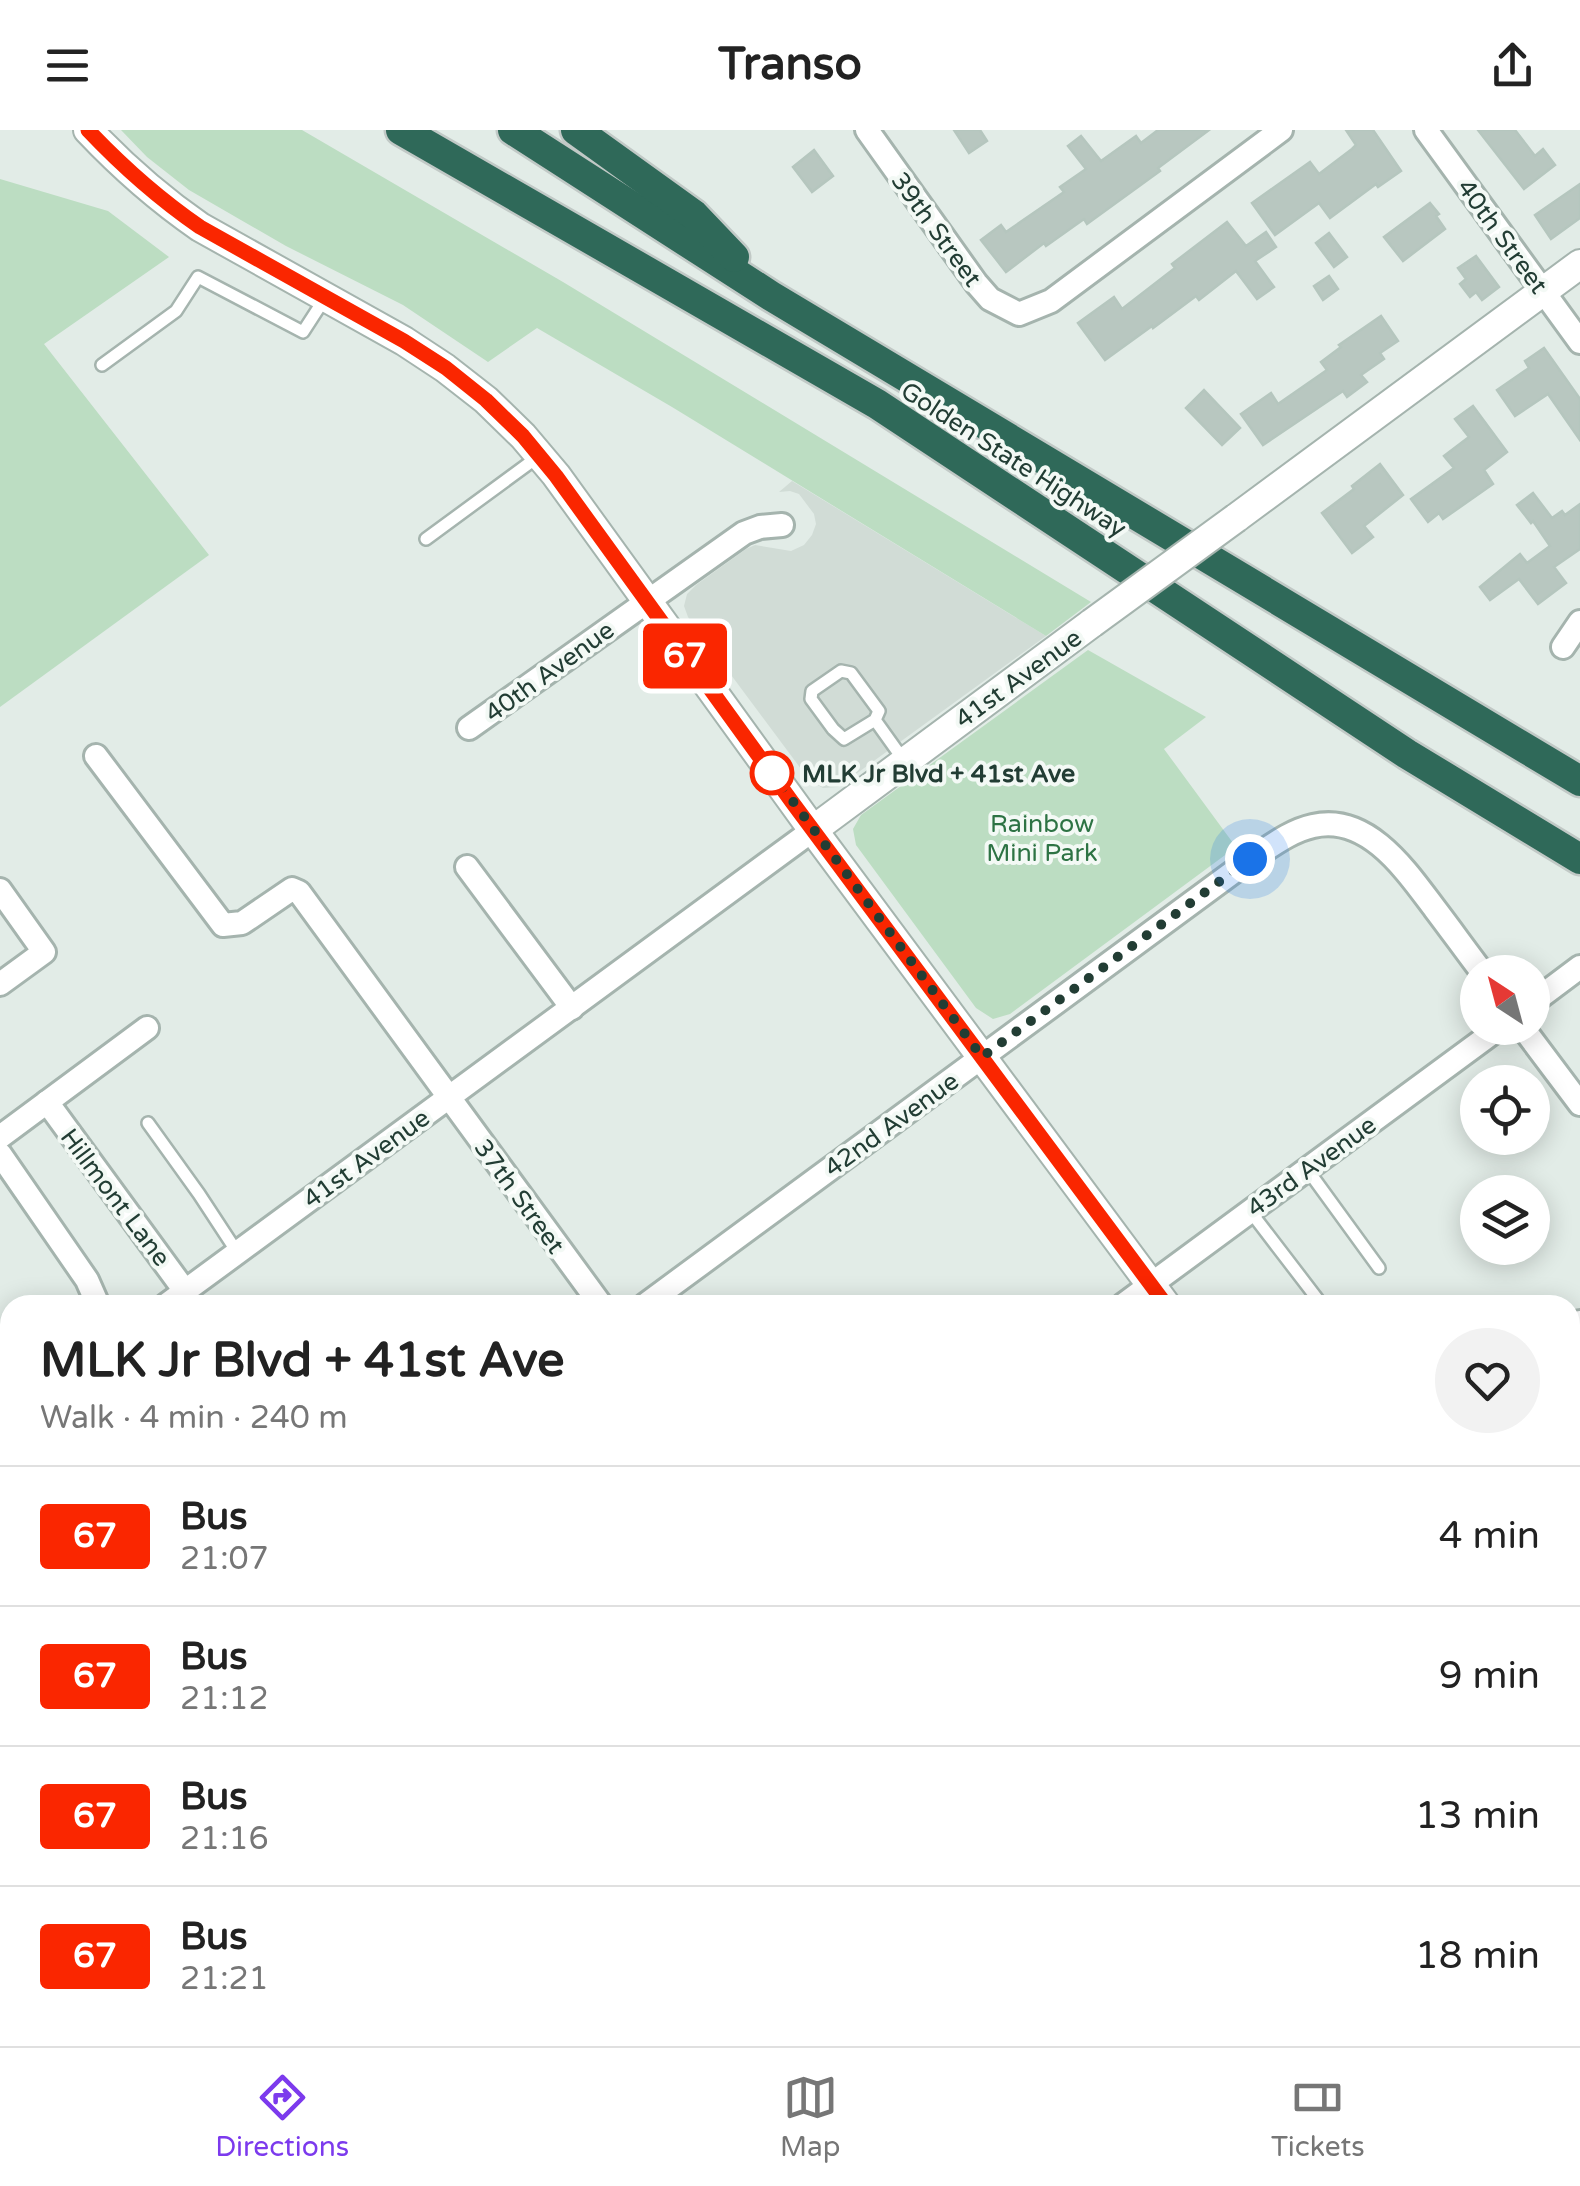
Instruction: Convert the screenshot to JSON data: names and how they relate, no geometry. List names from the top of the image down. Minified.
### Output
{"streets":{"highway":["Golden State Highway"],"street":["39th Street","40th Street","40th Avenue","41st Avenue","42nd Avenue","43rd Avenue","37th Street","Hillmont Lane"]},"crossings":[["40th Street","41st Avenue"],["41st Avenue","37th Street"],["41st Avenue","Hillmont Lane"]],"parks":["Rainbow Mini Park"],"places":["MLK Jr Blvd + 41st Ave"],"lines":["bus line 67"],"north":"top left","page":{"header":"Transo","on_map":"67","heading":["MLK Jr Blvd + 41st Ave","Walk · 4 min · 240 m"],"list":[{"mark":"67","name":"Bus","note":"21:07","value":"4 min"},{"mark":"67","name":"Bus","note":"21:12","value":"9 min"},{"mark":"67","name":"Bus","note":"21:16","value":"13 min"},{"mark":"67","name":"Bus","note":"21:21","value":"18 min"}],"tabs":["Directions","Map","Tickets"]}}
